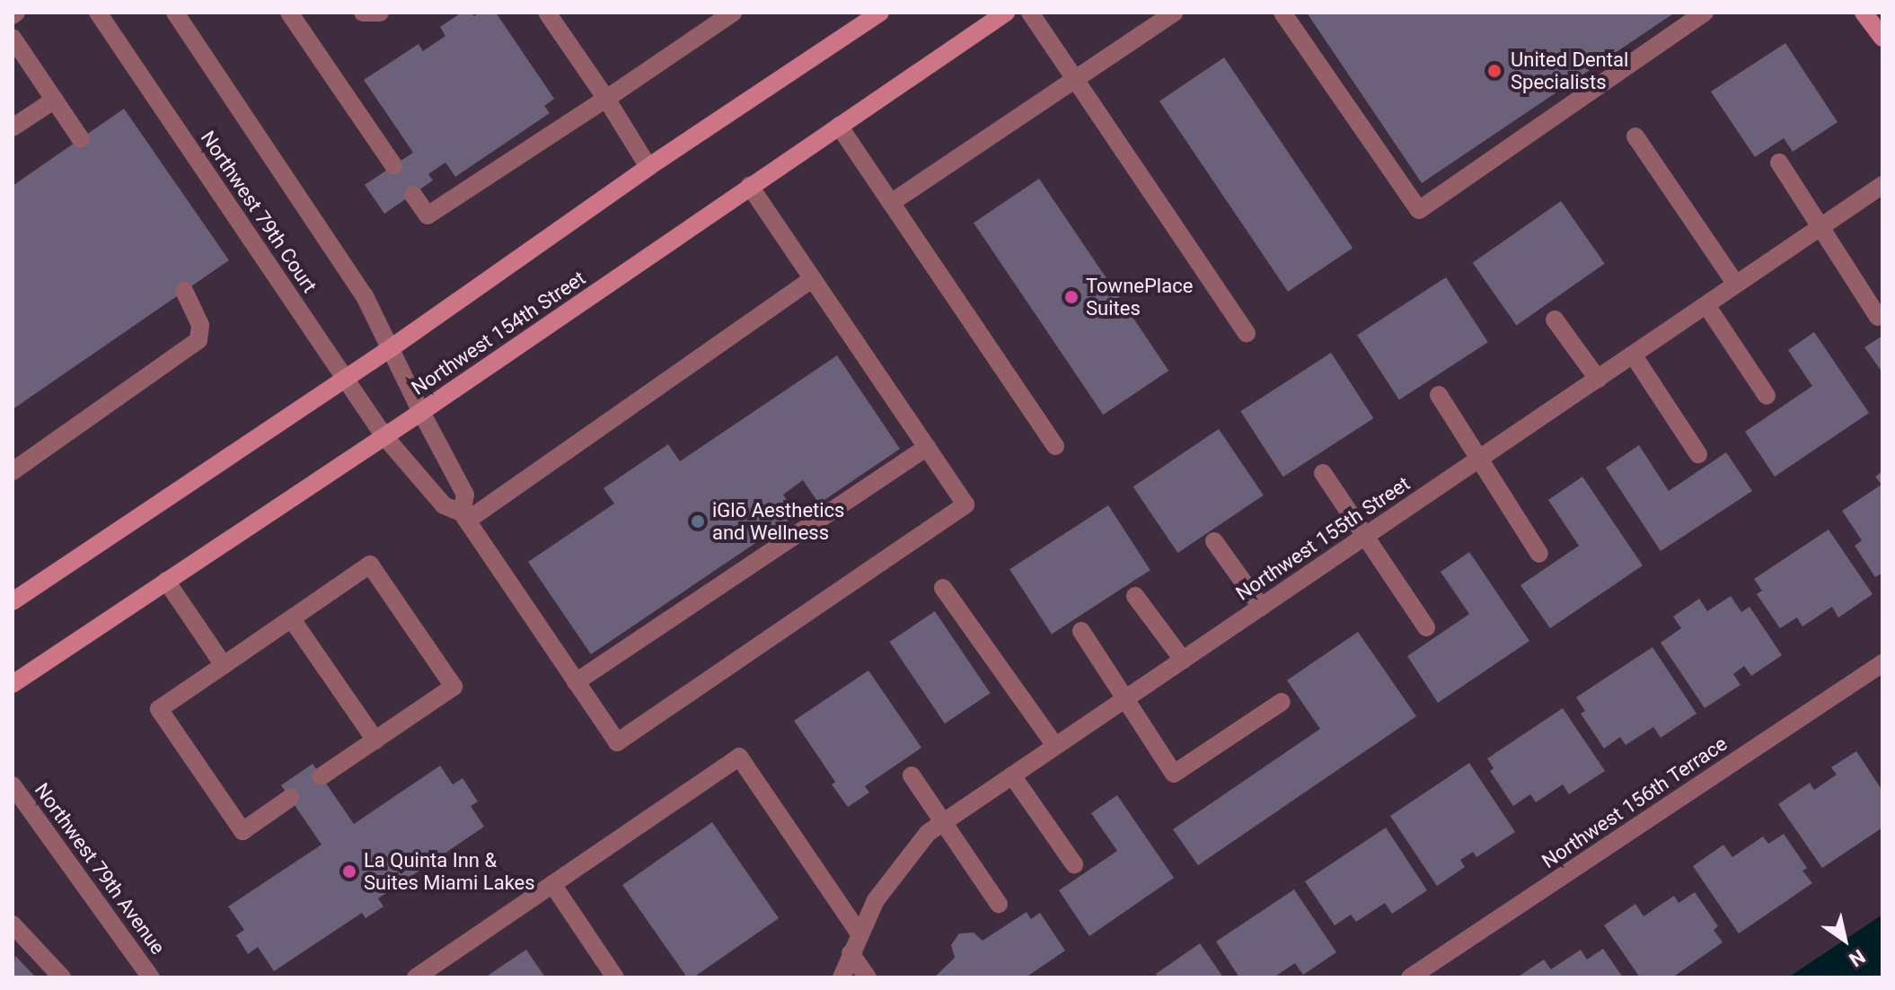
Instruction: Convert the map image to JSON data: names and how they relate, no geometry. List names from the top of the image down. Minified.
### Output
{"streets":{"main road":["Northwest 154th Street"],"street":["Northwest 79th Court","Northwest 155th Street","Northwest 156th Terrace","Northwest 79th Avenue"]},"crossings":[["Northwest 79th Court","Northwest 154th Street"]],"places":["United Dental Specialists","TownePlace Suites","iGlō Aesthetics and Wellness","La Quinta Inn & Suites Miami Lakes"],"north":"bottom right"}
